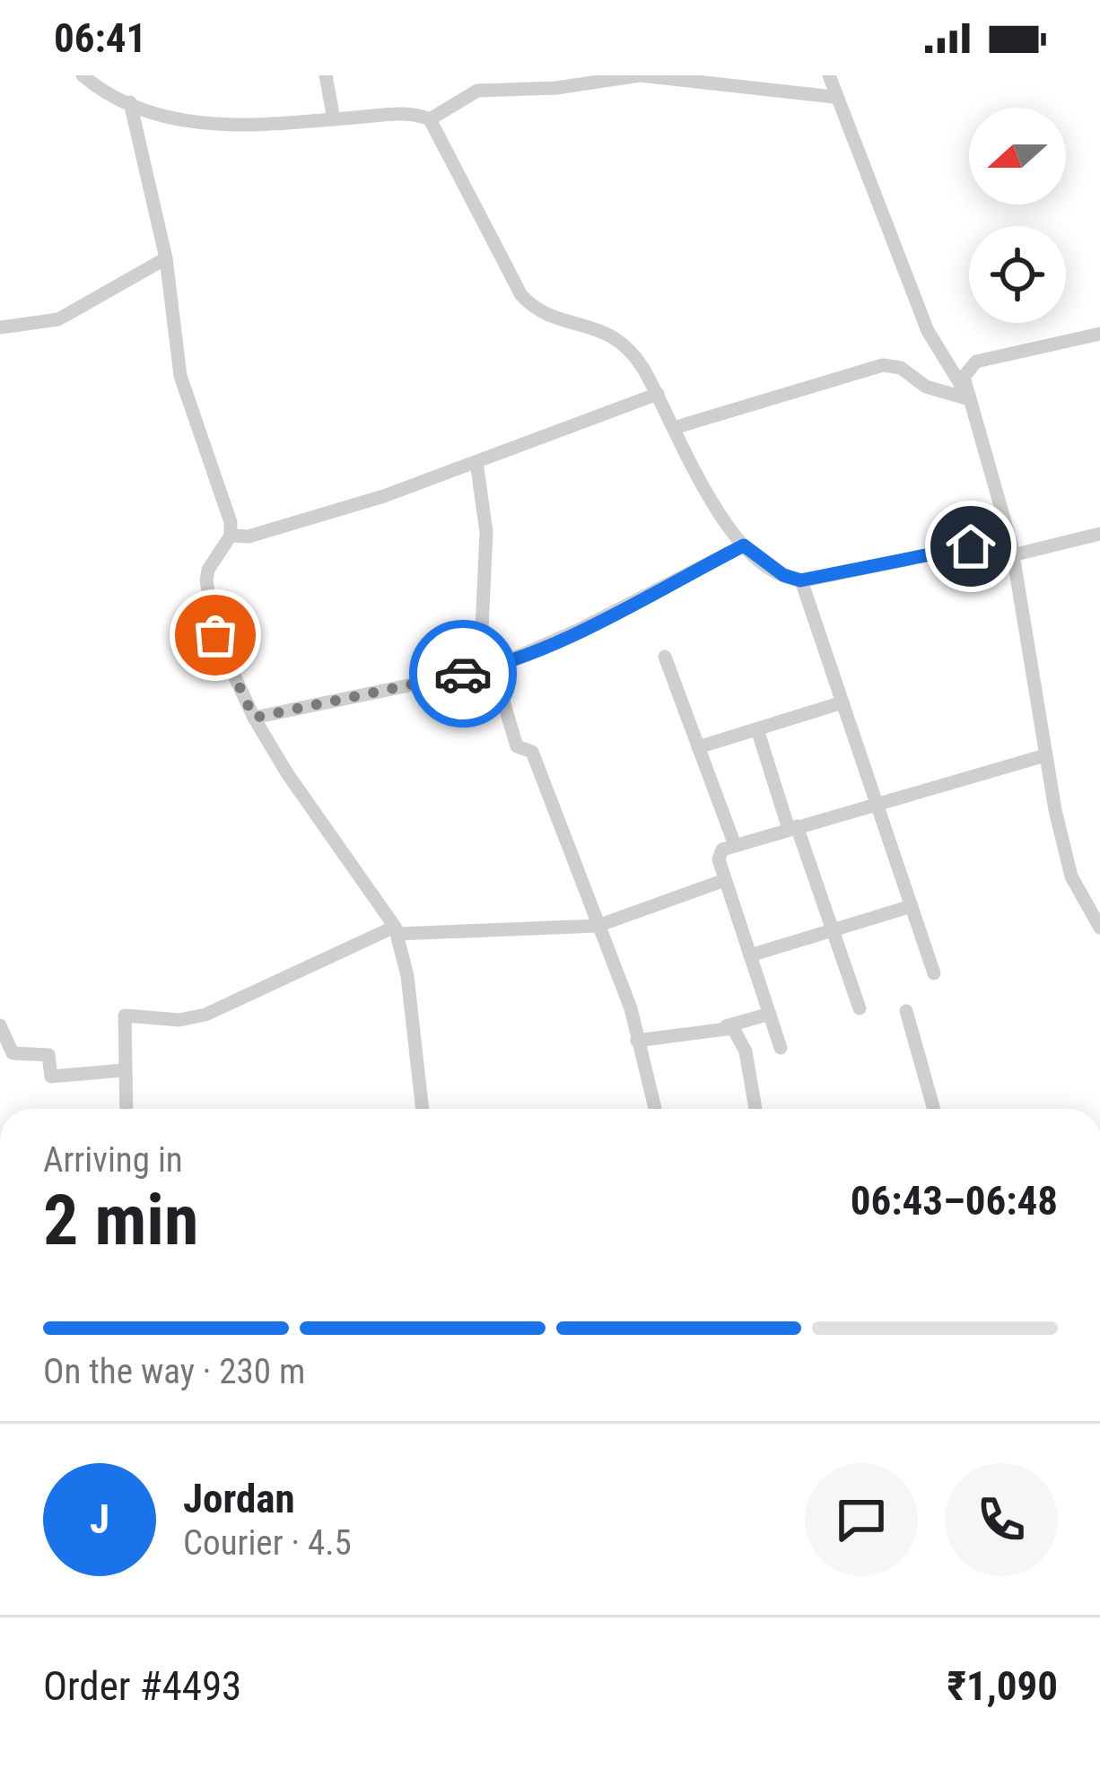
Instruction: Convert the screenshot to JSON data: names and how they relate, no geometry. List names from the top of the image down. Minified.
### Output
{"north":"left","page":{"status":"06:41","heading":["2 min","Arriving in","06:43–06:48"],"panel":["Jordan","Courier · 4.5","Order #4493","₹1,090"],"bar":"On the way · 230 m","round":"J"}}
